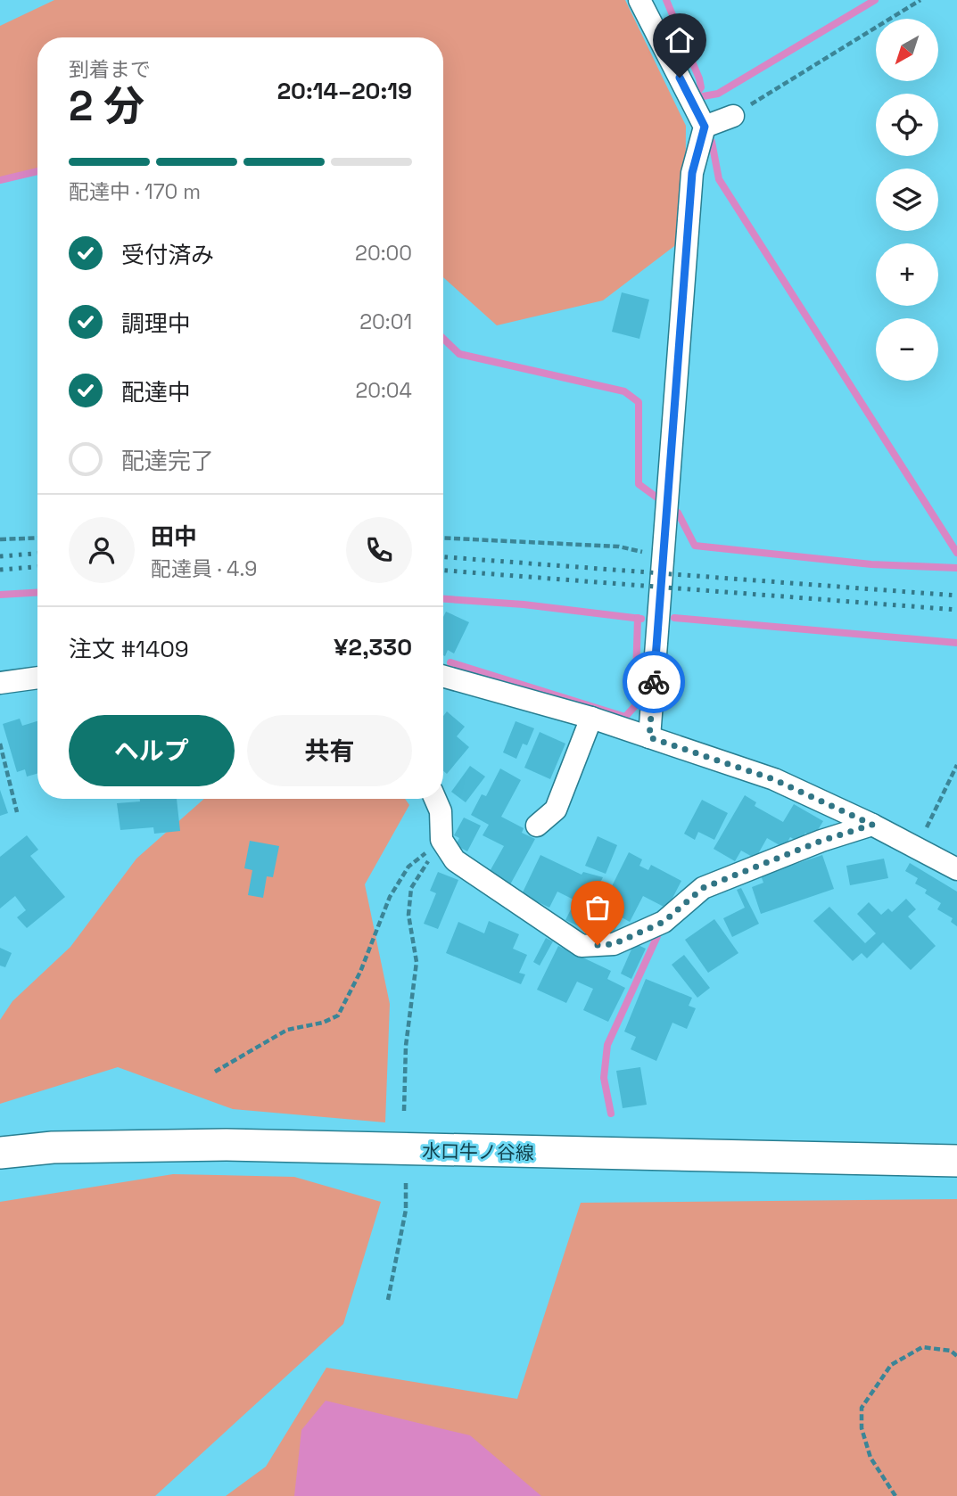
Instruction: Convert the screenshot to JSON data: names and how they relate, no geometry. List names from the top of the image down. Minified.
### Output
{"streets":{"main road":["水口牛ノ谷線"]},"north":"bottom left","page":{"map_buttons":["+","−"],"heading":["2 分","到着まで","20:14–20:19"],"panel":["田中","配達員 · 4.9","注文 #1409","¥2,330"],"bar":"配達中 · 170 m","list":[["受付済み","20:00"],["調理中","20:01"],["配達中","20:04"],"配達完了"],"buttons":["ヘルプ","共有"]}}
